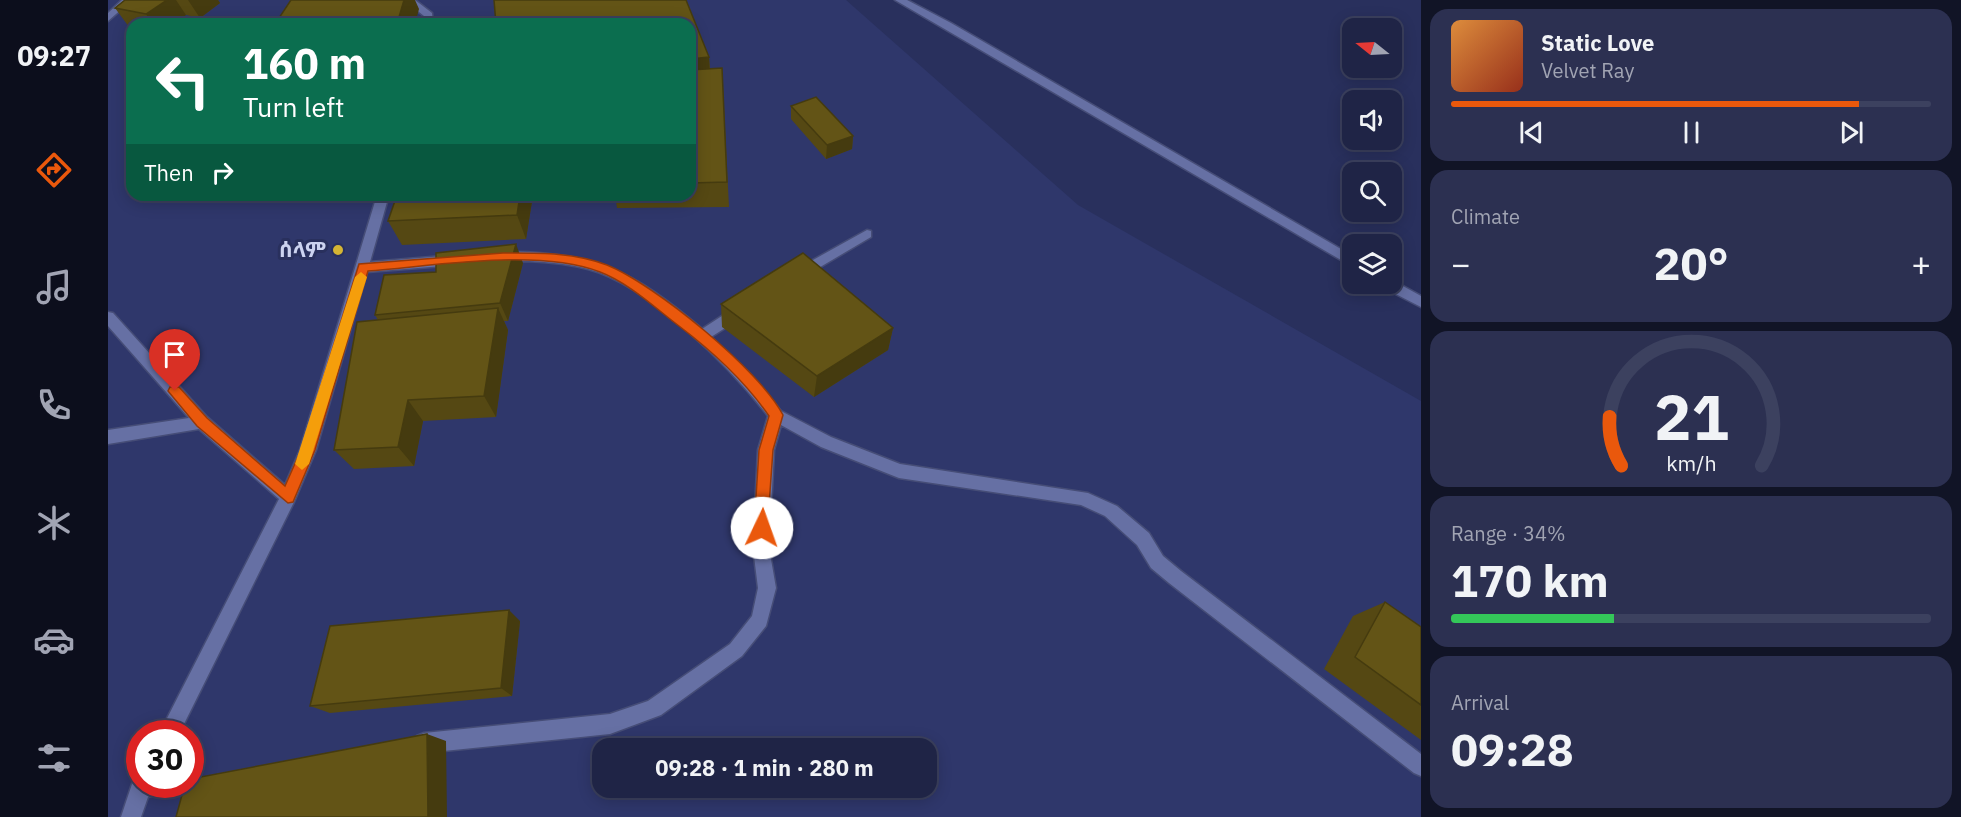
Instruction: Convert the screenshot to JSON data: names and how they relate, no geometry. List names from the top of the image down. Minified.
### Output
{"places":["ሰላም"],"north":"left","page":{"tabs":"09:27","turn":["160 m","Turn left"],"song":["Static Love","Velvet Ray"],"then":"Then","tile":["Climate",["Range · 34%","170 km"],["Arrival","09:28"]],"heat":["−","20°","+"],"limit":"30","trip":"09:28 · 1 min · 280 m","gauge":["21","km/h"]}}
